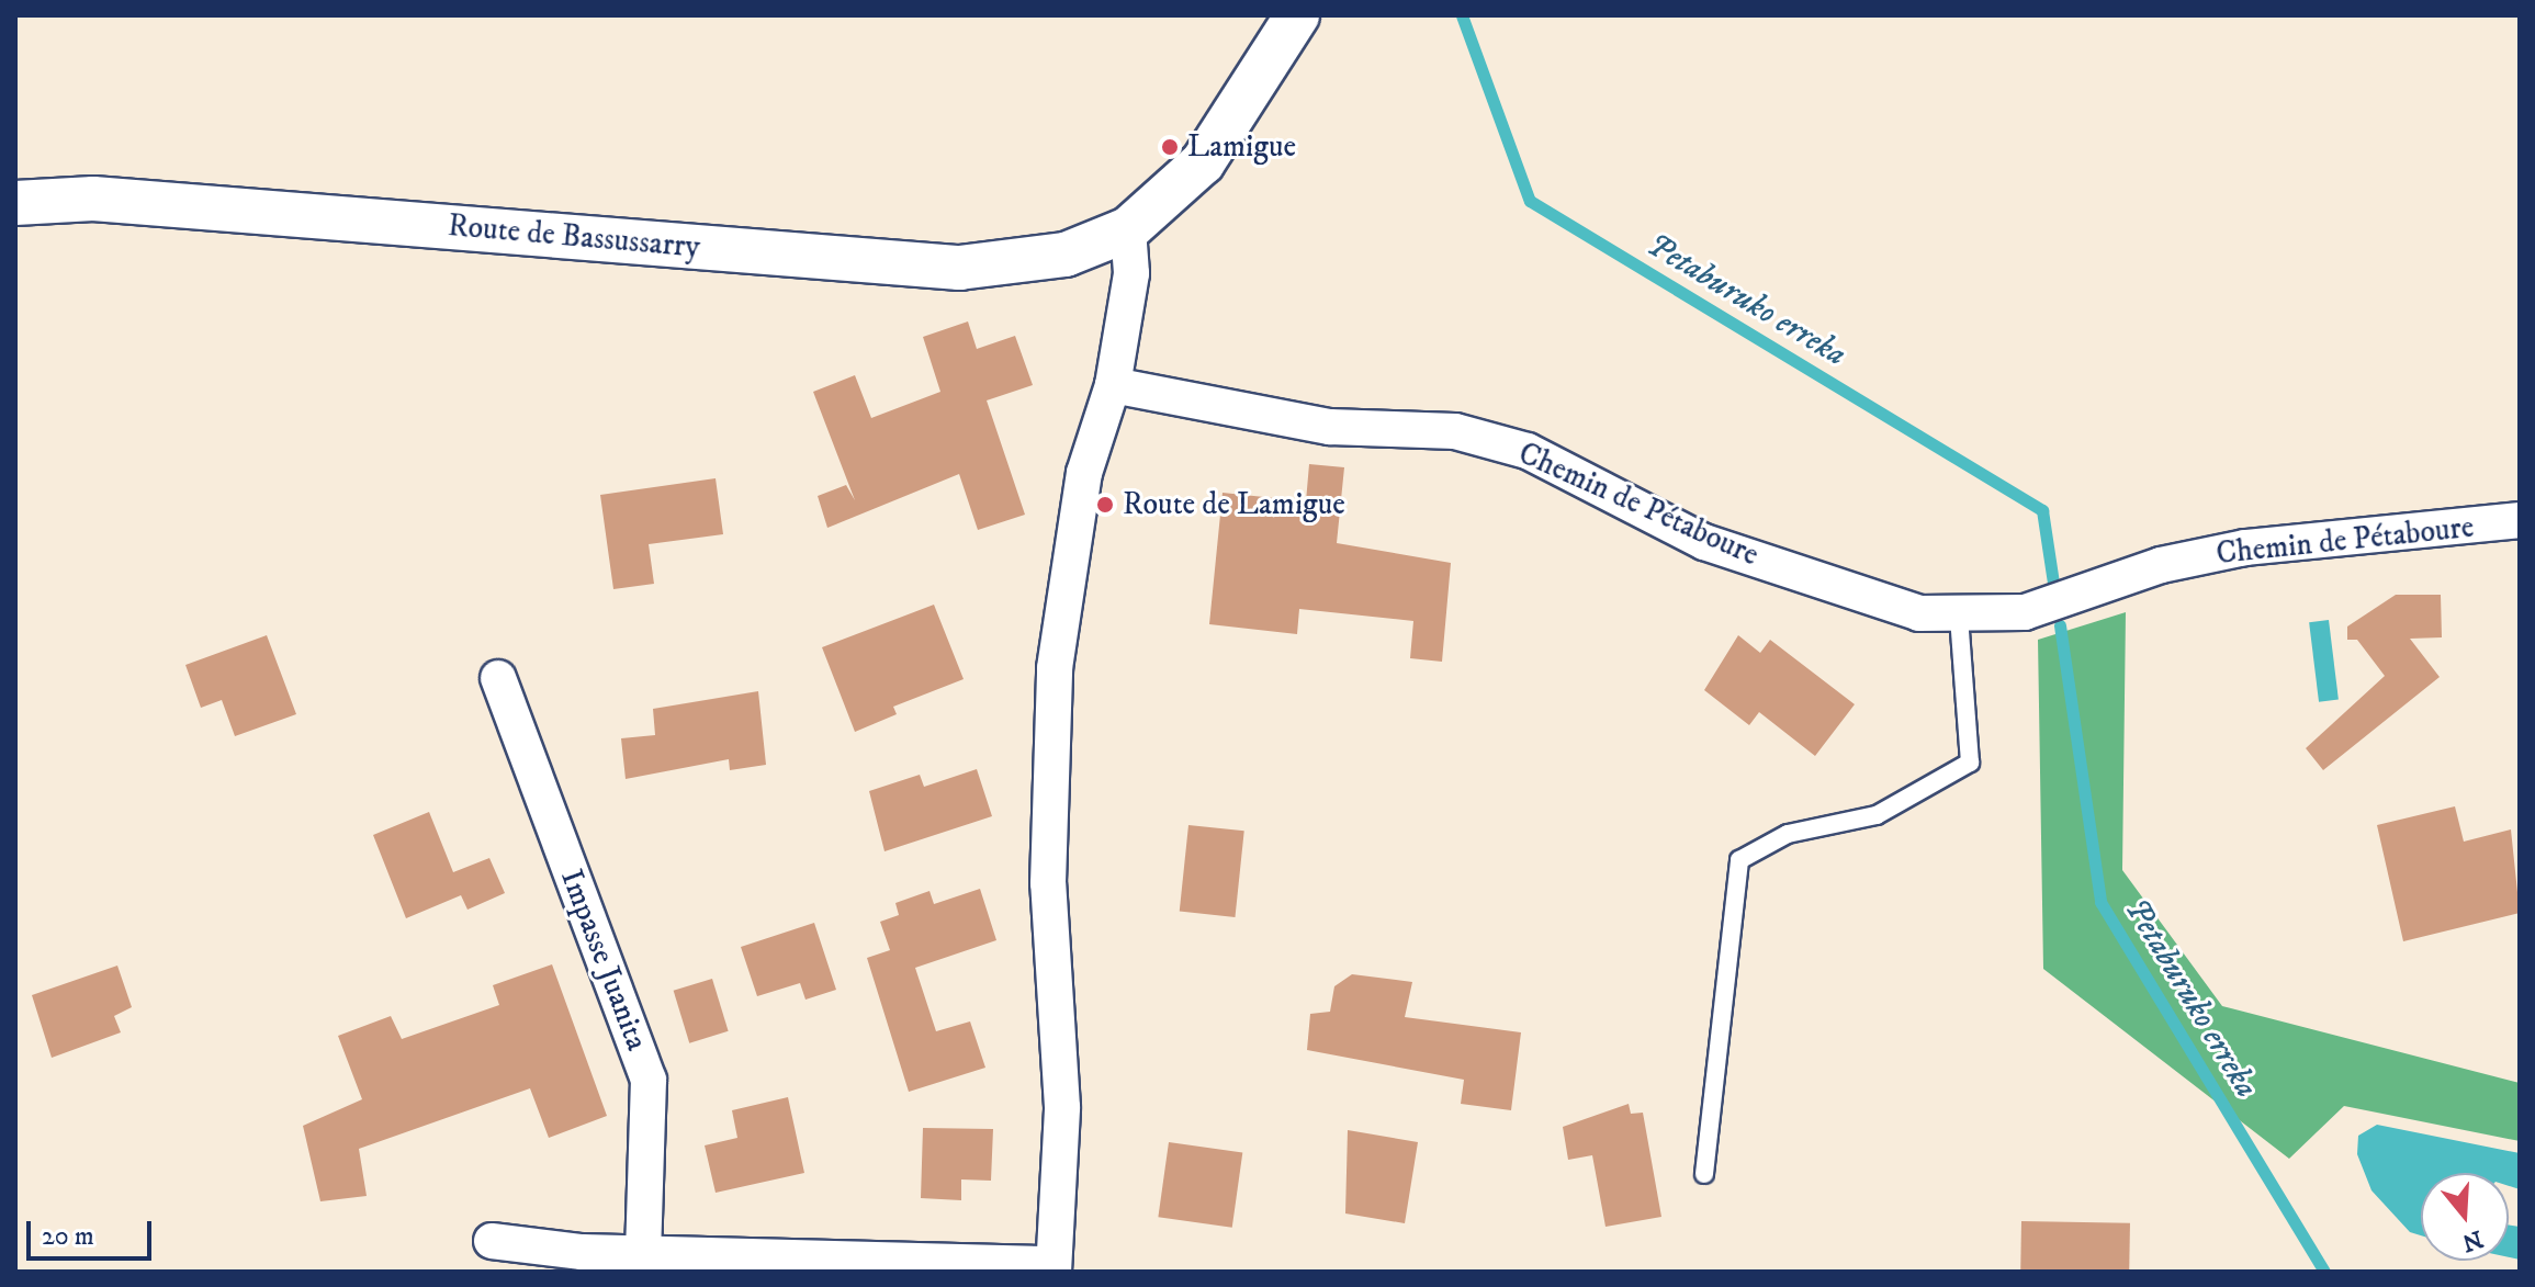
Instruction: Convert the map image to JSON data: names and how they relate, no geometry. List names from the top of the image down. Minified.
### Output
{"streets":{"street":["Route de Bassussarry","Chemin de Pétaboure","Impasse Juanita"]},"water":["Petaburuko erreka"],"places":["Lamigue","Route de Lamigue"],"scale_bar":"20 m","north":"bottom"}
